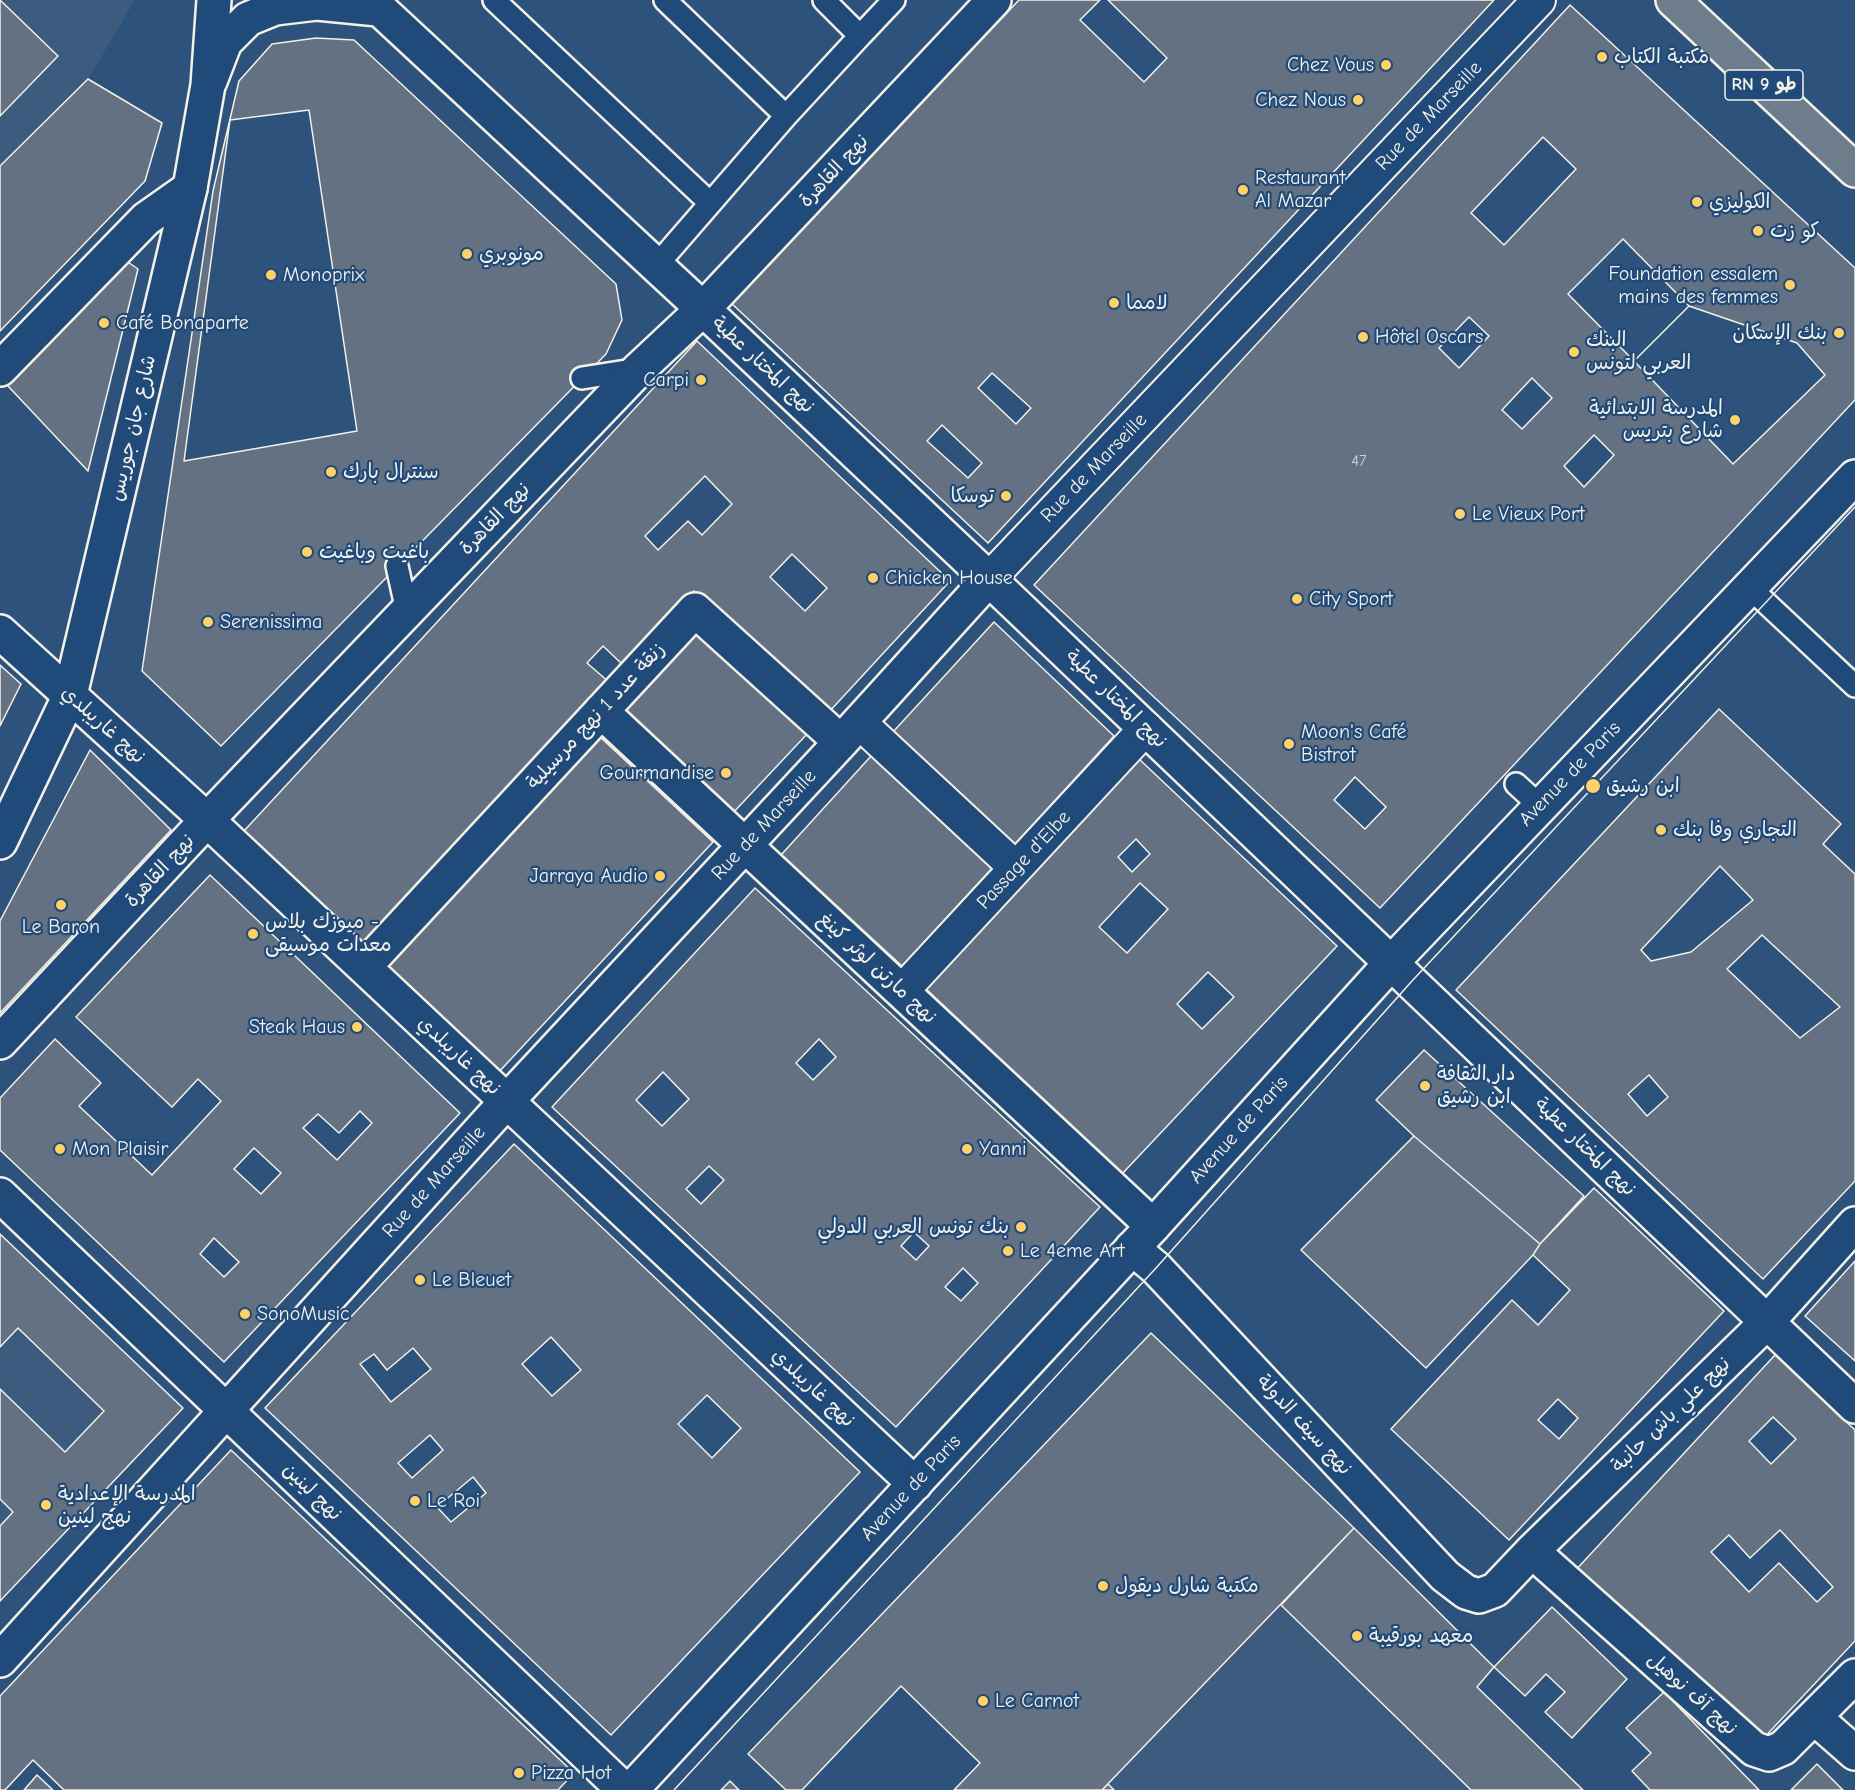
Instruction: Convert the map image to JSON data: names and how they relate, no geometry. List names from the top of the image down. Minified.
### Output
{"streets":{"main road":["RN 9 طو"],"street":["Rue de Marseille","نهج القاهرة","نهج المختار عطية","شارع جان جوريس","زنقة عدد 1 نهج مرسيلية","نهج غاريبلدي","Avenue de Paris","Passage d'Elbe","نهج مارتن لوثر كينغ","نهج علي باش حانبة","نهج سيف الدولة","نهج لينين","نهج آف نوهيل"]},"crossings":[["Rue de Marseille","نهج المختار عطية"],["Rue de Marseille","زنقة عدد 1 نهج مرسيلية"],["Rue de Marseille","نهج غاريبلدي"],["Rue de Marseille","نهج مارتن لوثر كينغ"],["Rue de Marseille","نهج لينين"],["نهج القاهرة","نهج المختار عطية"],["نهج القاهرة","نهج غاريبلدي"],["نهج المختار عطية","Avenue de Paris"],["نهج المختار عطية","Passage d'Elbe"],["نهج المختار عطية","نهج علي باش حانبة"],["شارع جان جوريس","نهج غاريبلدي"],["زنقة عدد 1 نهج مرسيلية","نهج غاريبلدي"],["زنقة عدد 1 نهج مرسيلية","نهج مارتن لوثر كينغ"],["نهج غاريبلدي","Avenue de Paris"],["Avenue de Paris","نهج مارتن لوثر كينغ"],["Avenue de Paris","نهج سيف الدولة"],["Passage d'Elbe","نهج مارتن لوثر كينغ"],["نهج مارتن لوثر كينغ","نهج سيف الدولة"],["نهج علي باش حانبة","نهج سيف الدولة"],["نهج علي باش حانبة","نهج آف نوهيل"]],"places":["مكتبة الكتاب","Chez Vous","Chez Nous","Restaurant Al Mazar","الكوليزي","كو زت","مونوبري","Monoprix","Foundation essalem mains des femmes","لامما","Café Bonaparte","بنك الإسكان","Hôtel Oscars","البنك العربي لتونس","Carpi","المدرسة الابتدائية شارع بتريس","سنترال بارك","توسكا","Le Vieux Port","باغيت وباغيت","Chicken House","City Sport","Serenissima","Moon's Café Bistrot","Gourmandise","ابن رشيق","التجاري وفا بنك","Jarraya Audio","Le Baron","ميوزك بلاس - معدات موسيقى","Steak Haus","دار الثقافة ابن رشيق","Mon Plaisir","Yanni","بنك تونس العربي الدولي","Le 4eme Art","Le Bleuet","SonoMusic","Le Roi","المدرسة الإعدادية نهج لينين","مكتبة شارل ديقول","معهد بورقيبة","Le Carnot","Pizza Hot"],"house_numbers":["47"]}
